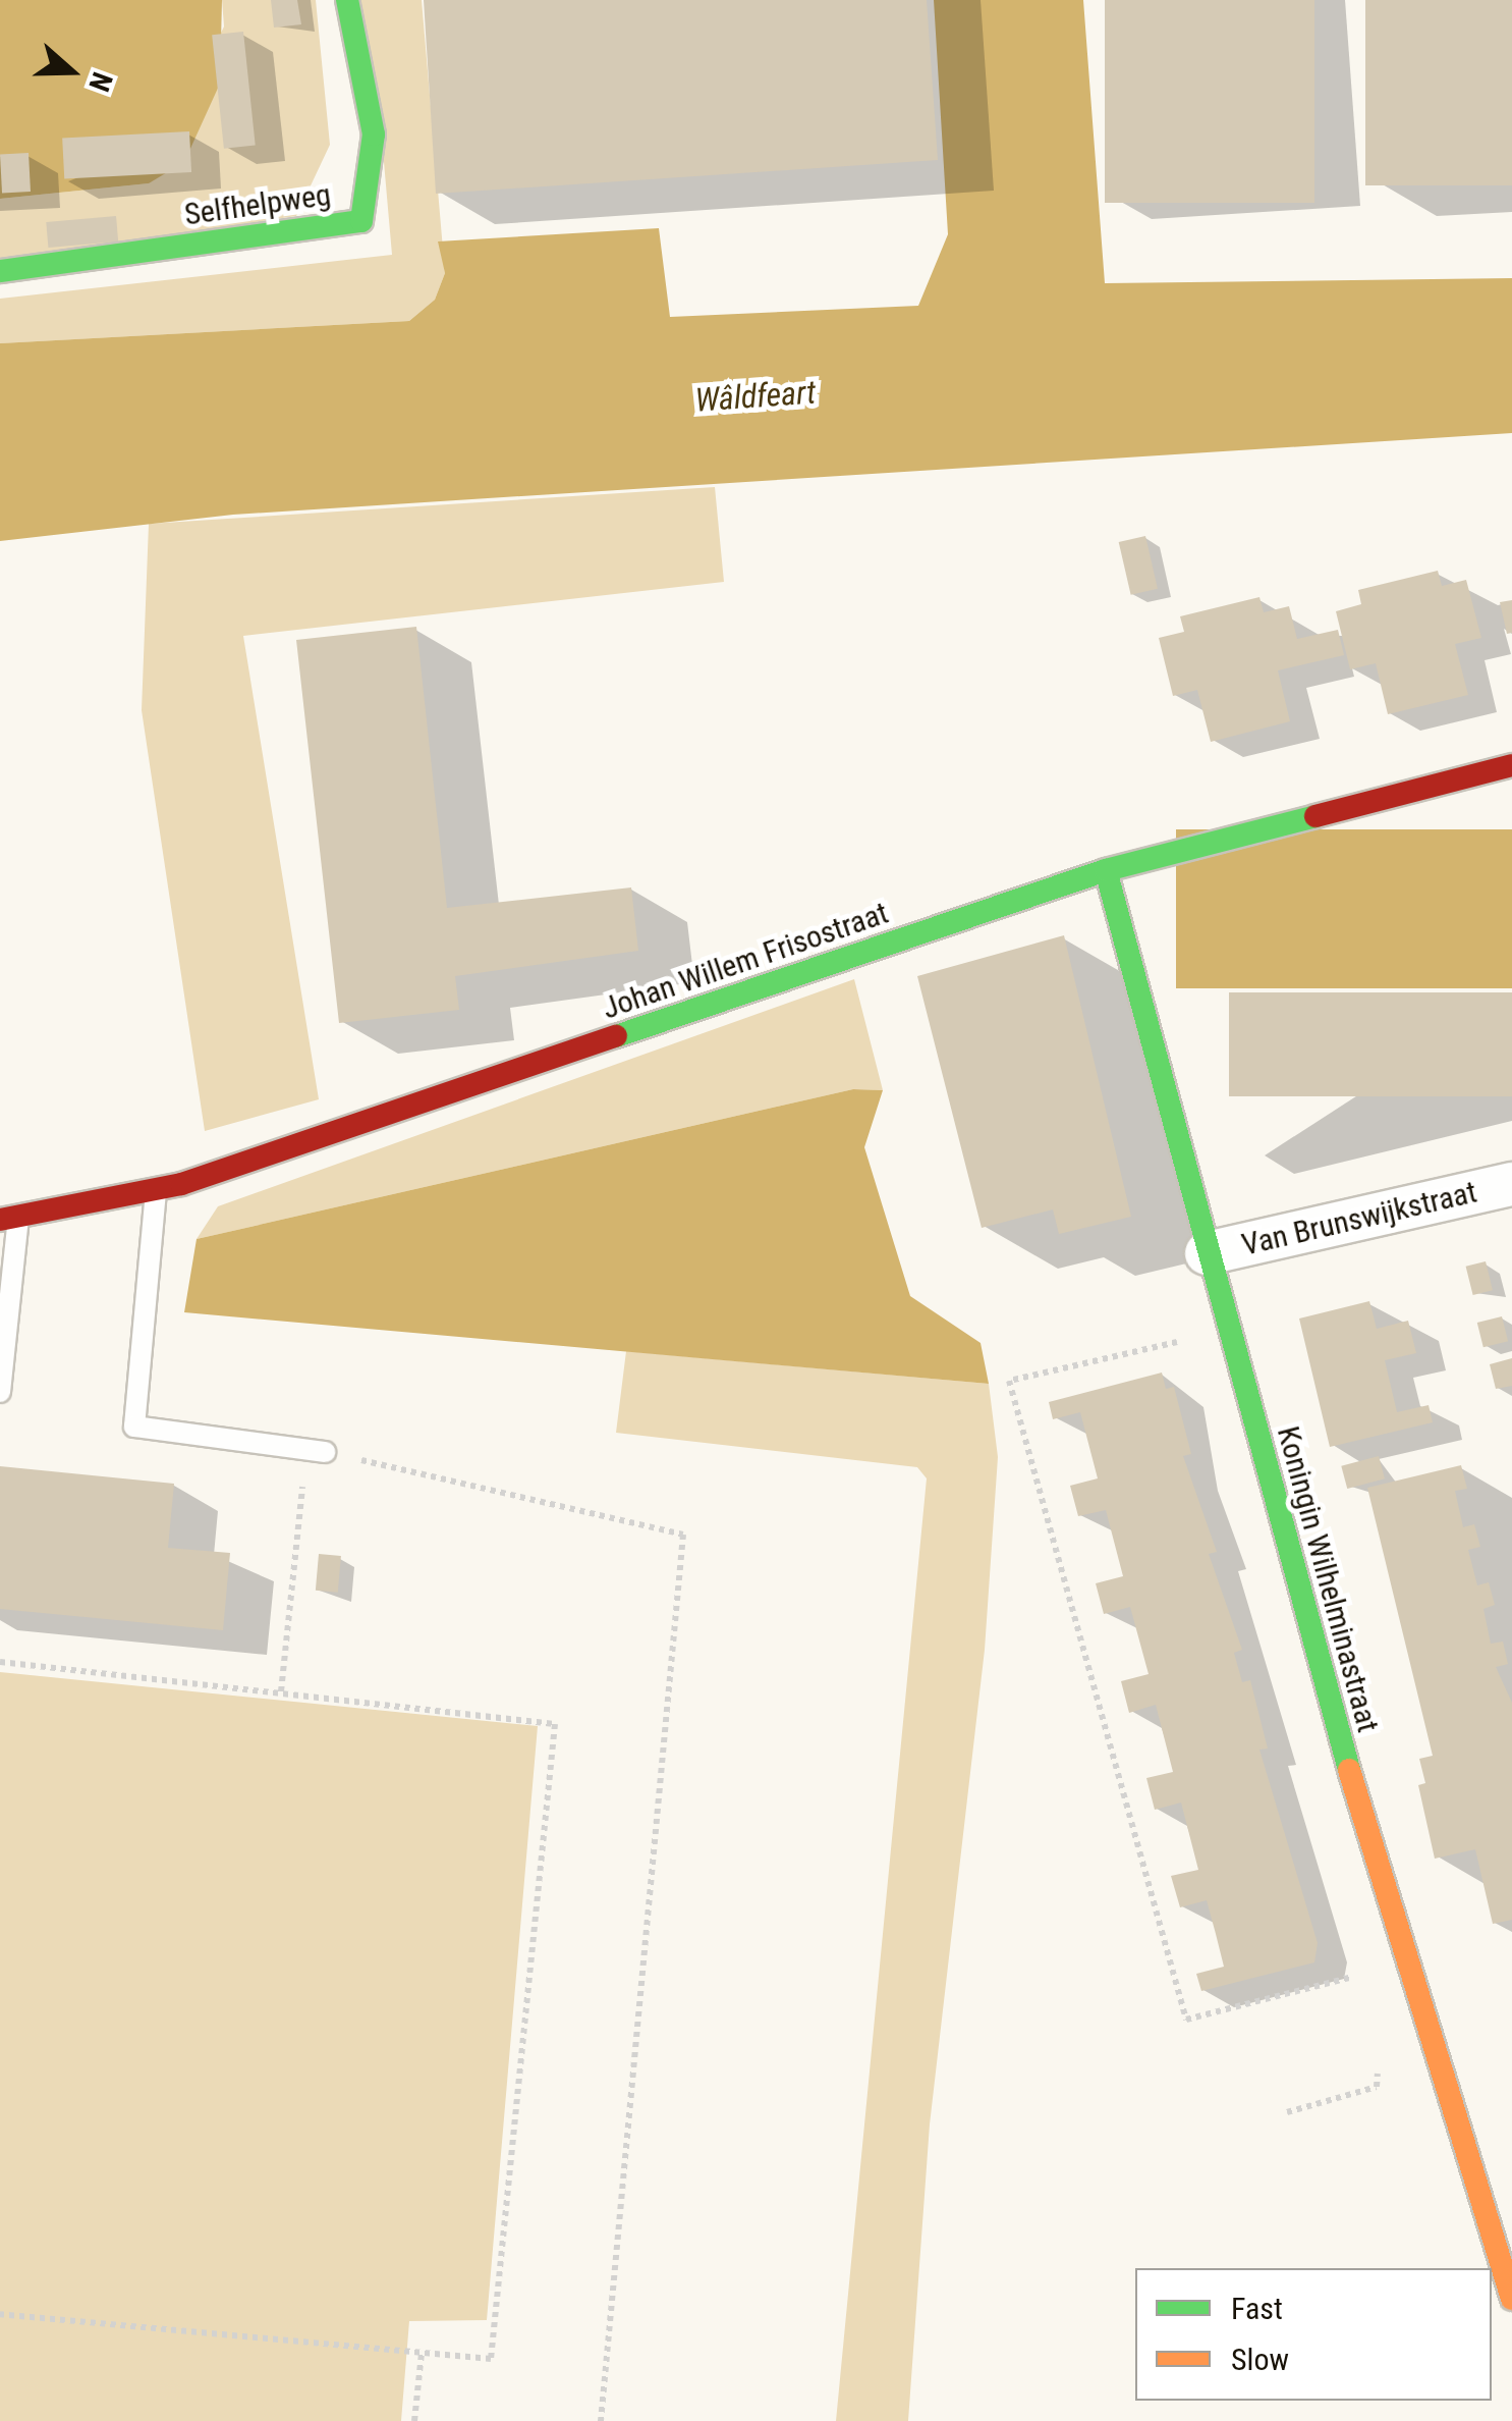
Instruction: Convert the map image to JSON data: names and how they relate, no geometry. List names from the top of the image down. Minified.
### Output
{"streets":{"street":["Selfhelpweg","Johan Willem Frisostraat","Van Brunswijkstraat","Koningin Wilhelminastraat"]},"crossings":[["Johan Willem Frisostraat","Koningin Wilhelminastraat"],["Van Brunswijkstraat","Koningin Wilhelminastraat"]],"water":["Wâldfeart"],"legend":["Fast","Slow"],"north":"right"}
